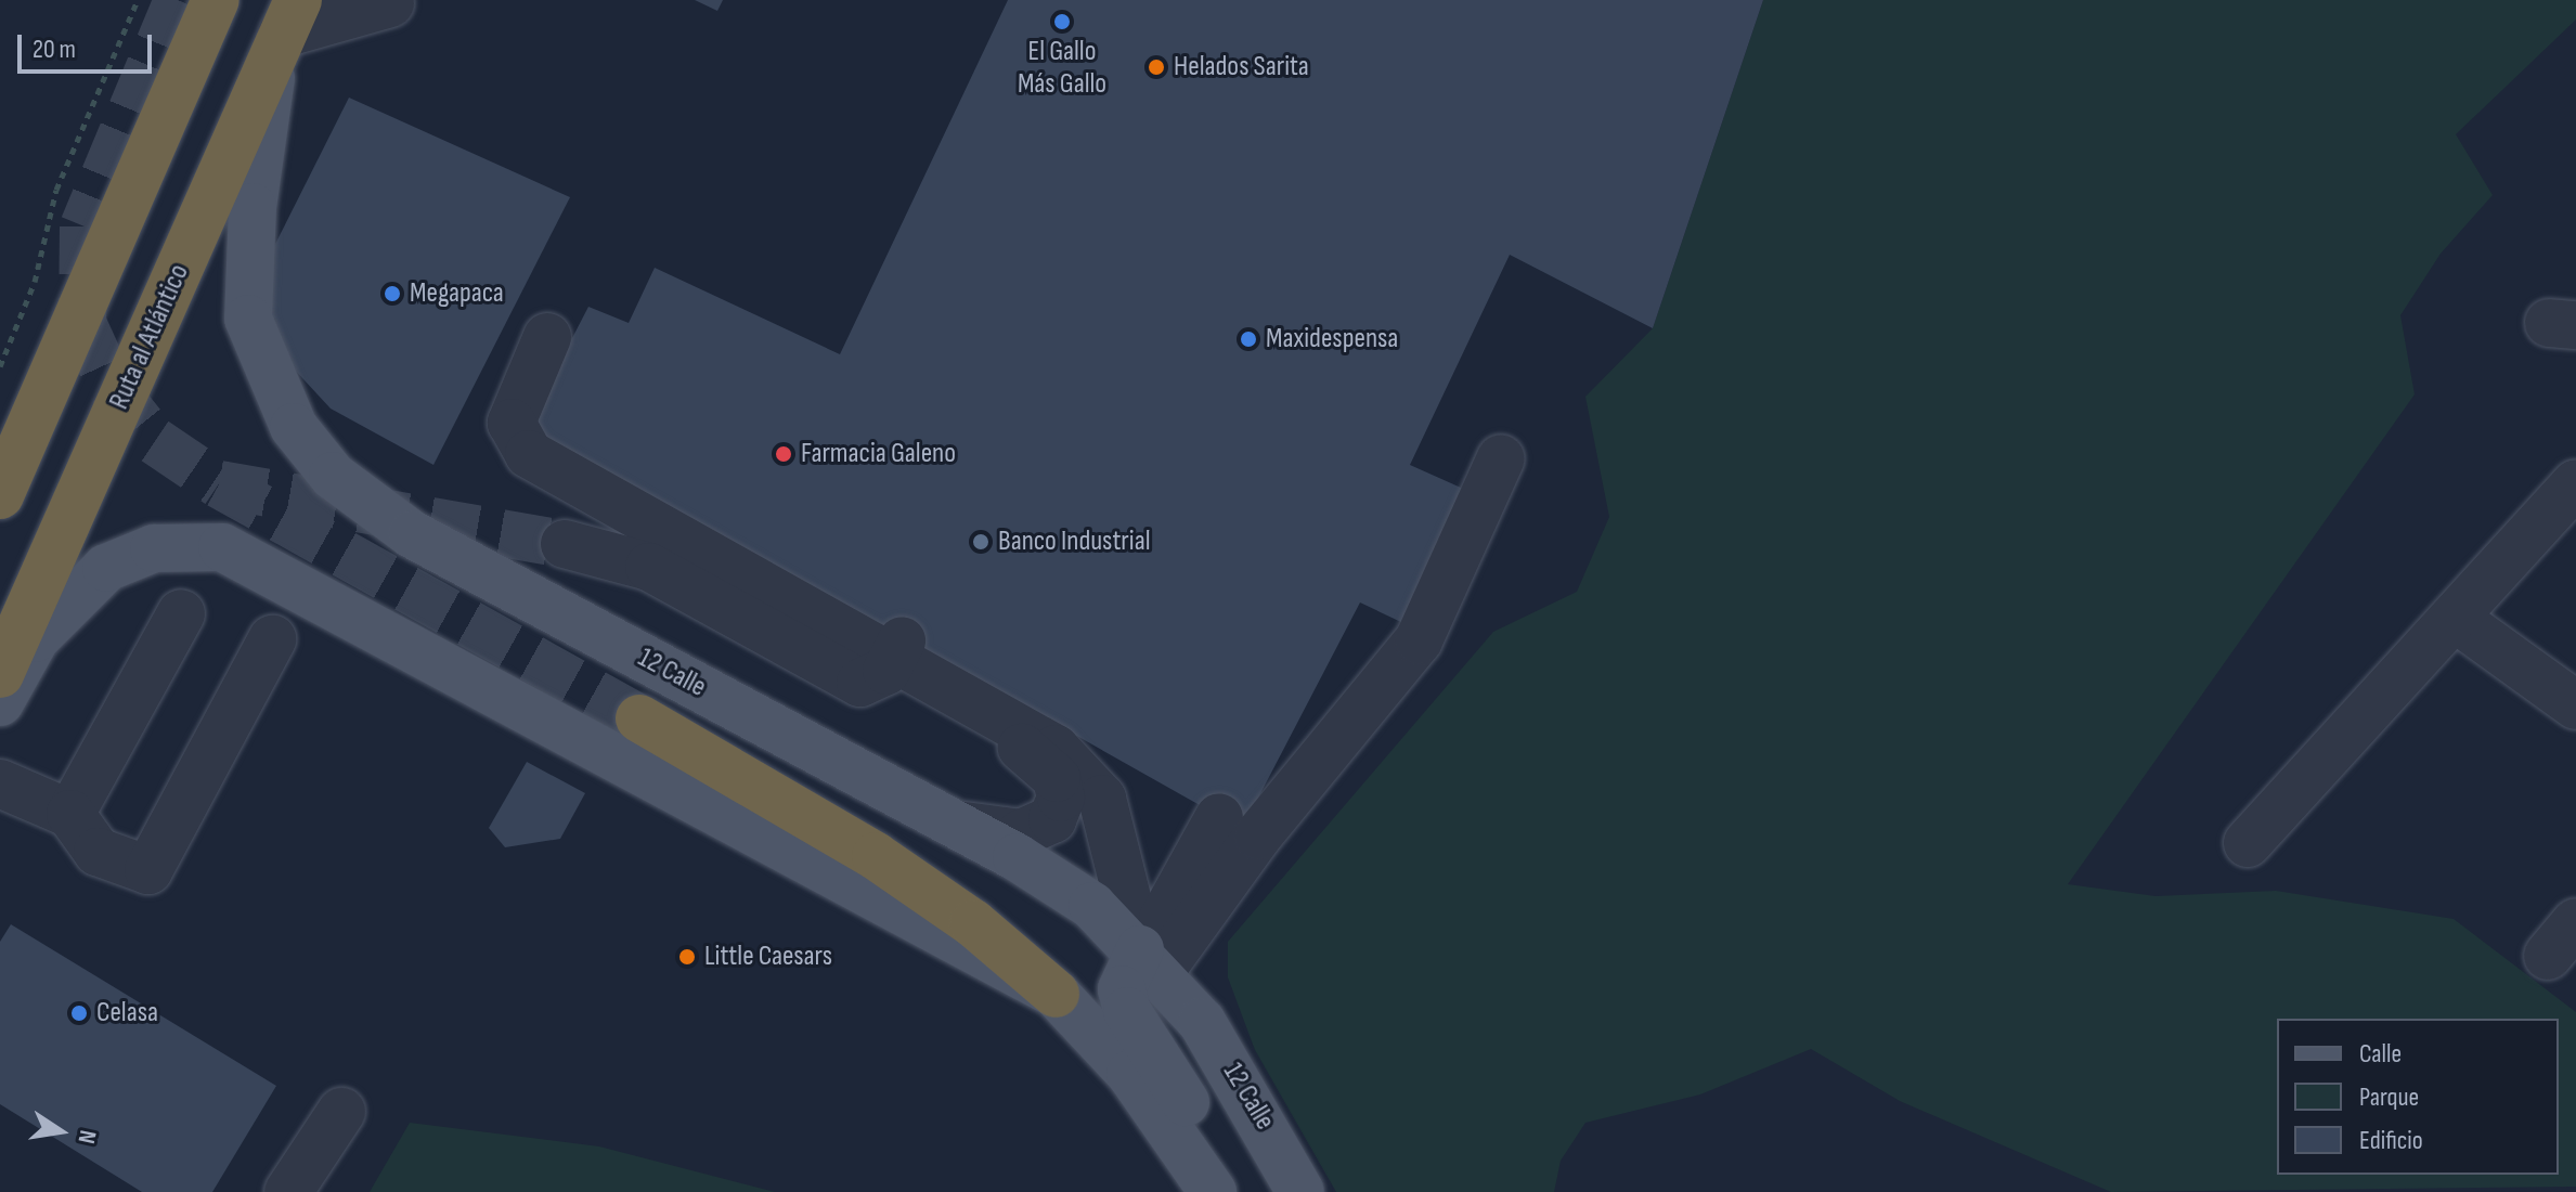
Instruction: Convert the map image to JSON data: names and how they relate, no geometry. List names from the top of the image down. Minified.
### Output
{"streets":{"highway":["Ruta al Atlántico"],"main road":["12 Calle"]},"crossings":[["Ruta al Atlántico","12 Calle"]],"places":["El Gallo Más Gallo","Helados Sarita","Megapaca","Maxidespensa","Farmacia Galeno","Banco Industrial","Little Caesars","Celasa"],"legend":["Calle","Parque","Edificio"],"scale_bar":"20 m","north":"right"}
